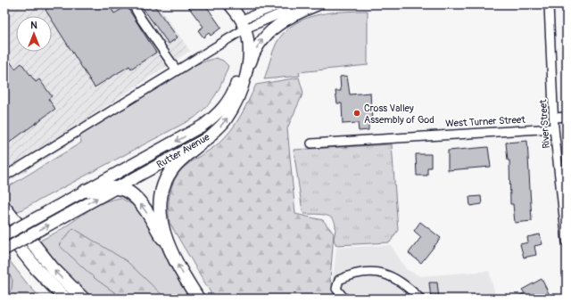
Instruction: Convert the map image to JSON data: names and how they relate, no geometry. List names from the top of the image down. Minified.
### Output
{"streets":{"main road":["Rutter Avenue"],"street":["West Turner Street","River Street"]},"crossings":[["West Turner Street","River Street"]],"places":["Cross Valley Assembly of God"],"north":"top"}
